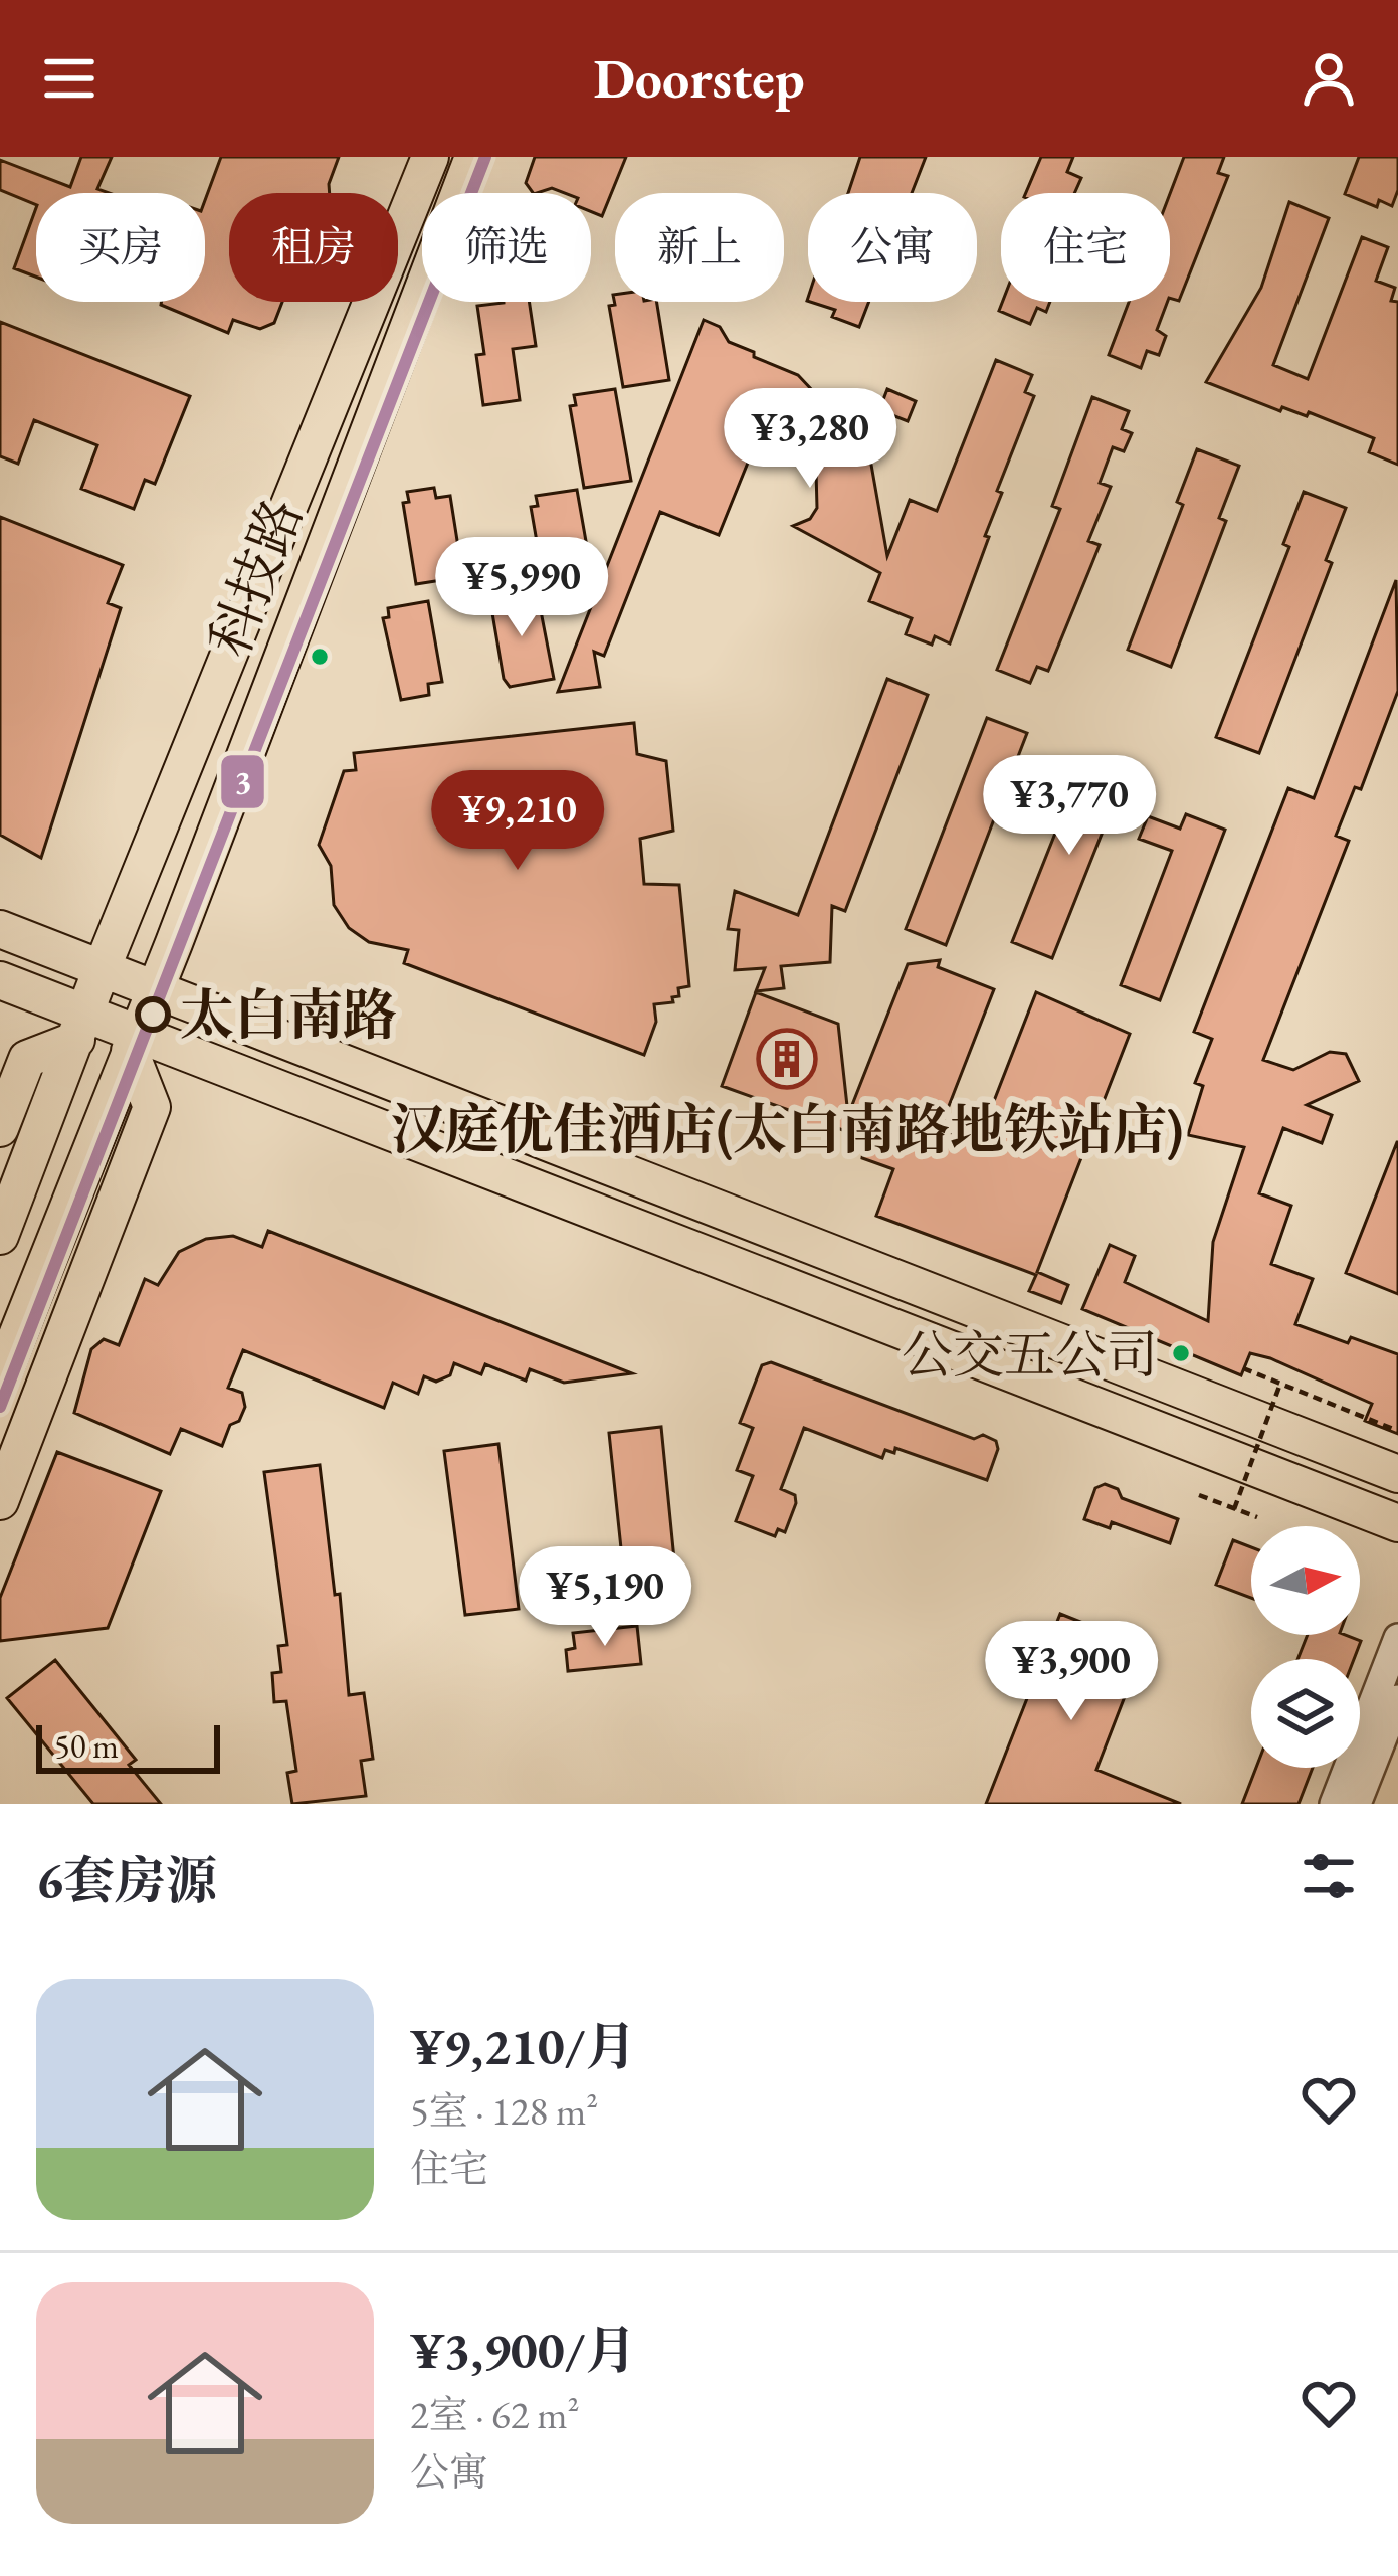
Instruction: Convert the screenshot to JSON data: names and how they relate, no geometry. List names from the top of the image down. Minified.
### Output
{"streets":{"main road":["科技路"]},"places":{"other":["太白南路","公交五公司"],"building":["汉庭优佳酒店(太白南路地铁站店)"]},"lines":["transit line 3"],"scale_bar":"50 m","north":"right","page":{"header":"Doorstep","chip":["买房","租房","筛选","新上","公寓","住宅"],"price":["¥3,280","¥5,990","¥3,770","¥9,210","¥5,190","¥3,900"],"scale":"50 m","heading":"6套房源","list":[{"name":"¥9,210/月","note":"5室 · 128 m² · 住宅"},{"name":"¥3,900/月","note":"2室 · 62 m² · 公寓"}]}}
